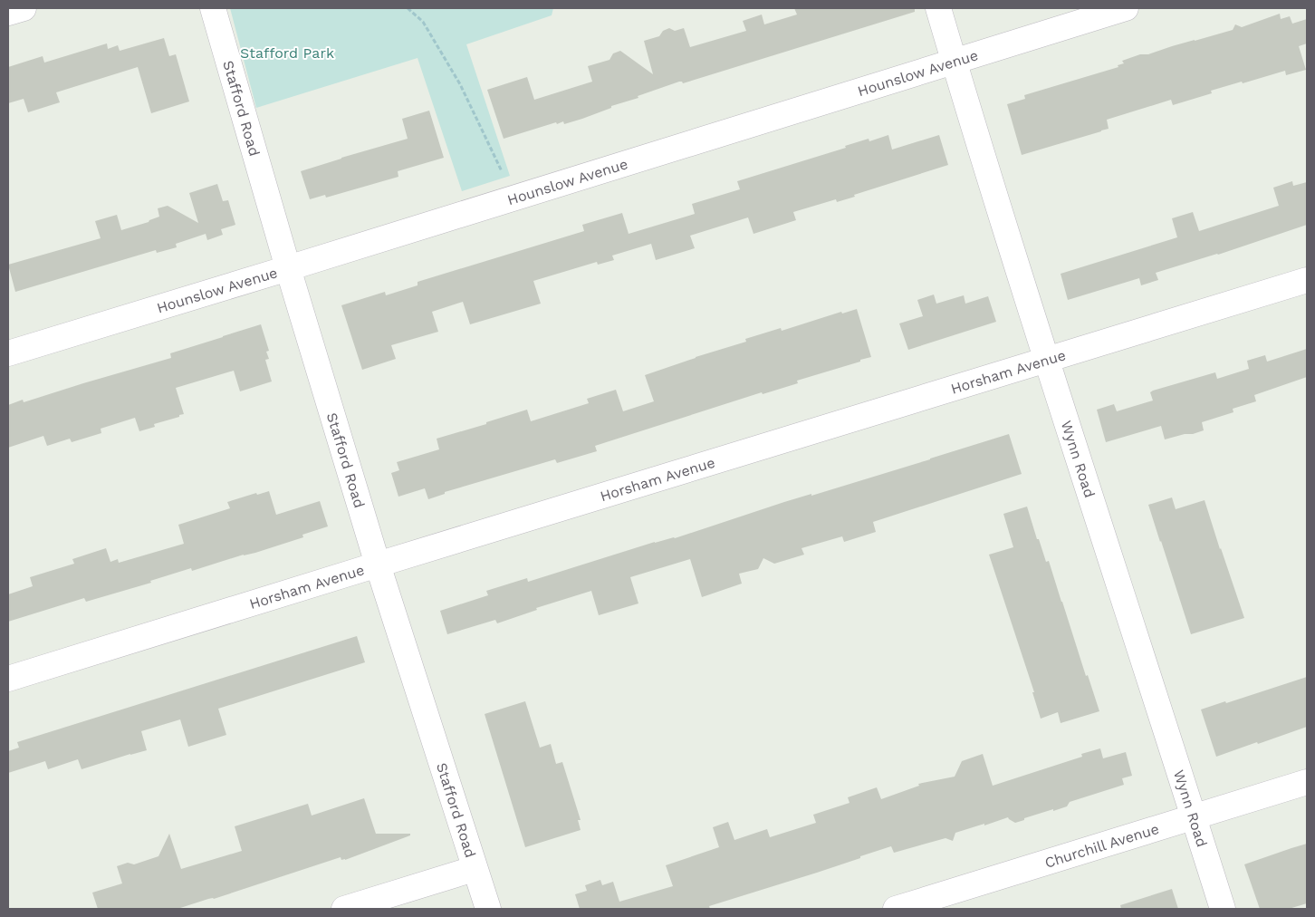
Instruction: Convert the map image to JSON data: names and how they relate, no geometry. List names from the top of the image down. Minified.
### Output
{"streets":{"street":["Hounslow Avenue","Stafford Road","Horsham Avenue","Wynn Road","Churchill Avenue"]},"crossings":[["Hounslow Avenue","Stafford Road"],["Hounslow Avenue","Wynn Road"],["Stafford Road","Horsham Avenue"],["Horsham Avenue","Wynn Road"],["Wynn Road","Churchill Avenue"]],"parks":["Stafford Park"]}
